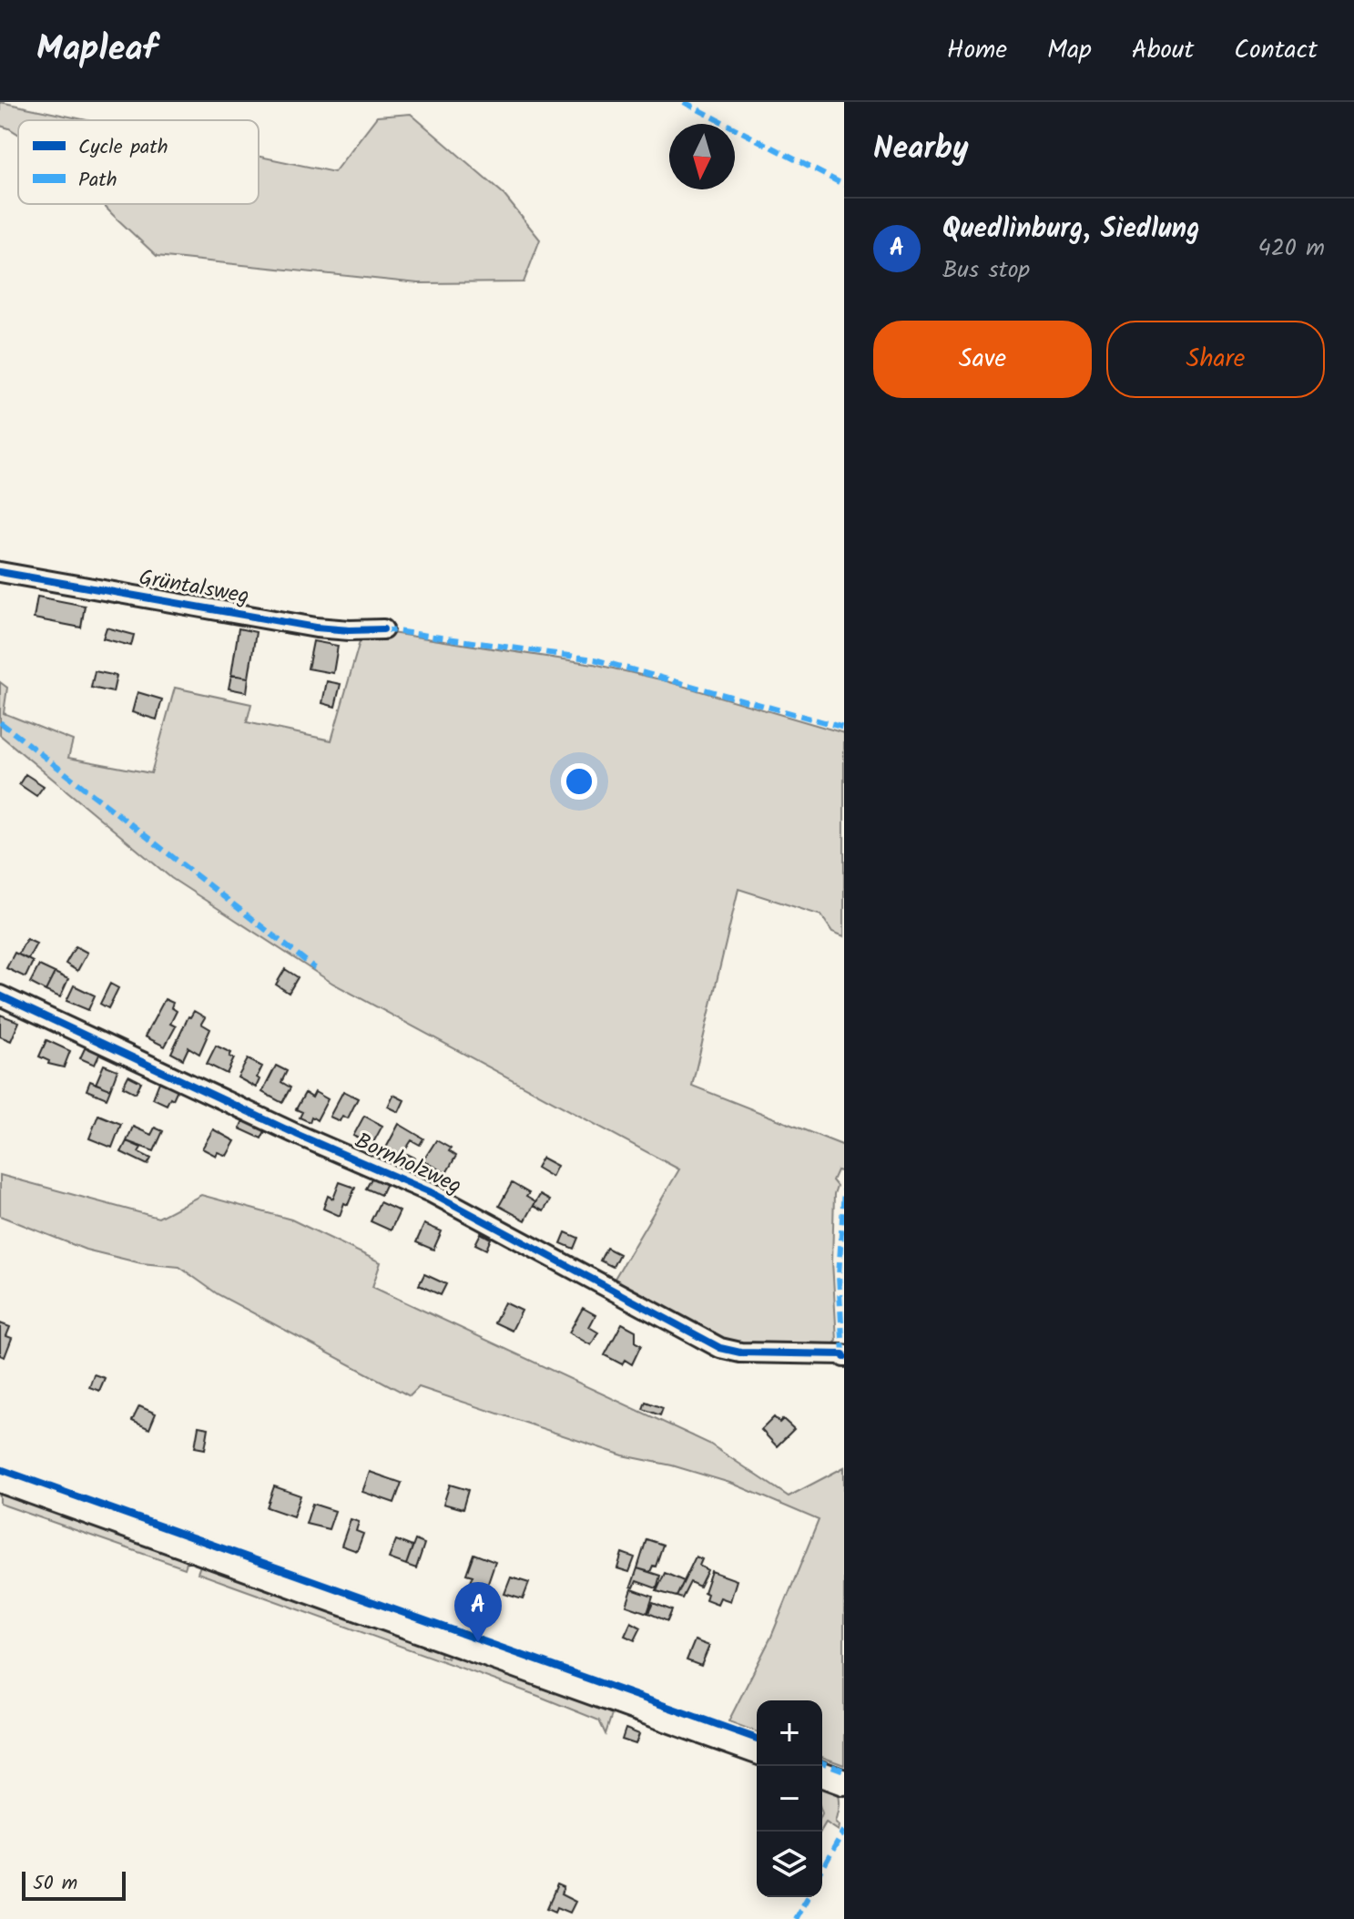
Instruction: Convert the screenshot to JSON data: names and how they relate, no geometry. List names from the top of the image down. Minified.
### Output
{"streets":{"street":["Grüntalsweg","Bornholzweg"]},"legend":["Cycle path","Path"],"scale_bar":"50 m","north":"bottom","page":{"header":"Mapleaf","nav":["Home","Map","About","Contact"],"heading":"Nearby","list":[{"mark":"A","name":"Quedlinburg, Siedlung","note":"Bus stop","value":"420 m"}],"buttons":["Save","Share"],"pins":"A","map_buttons":["+","−"],"scale":"50 m"}}
